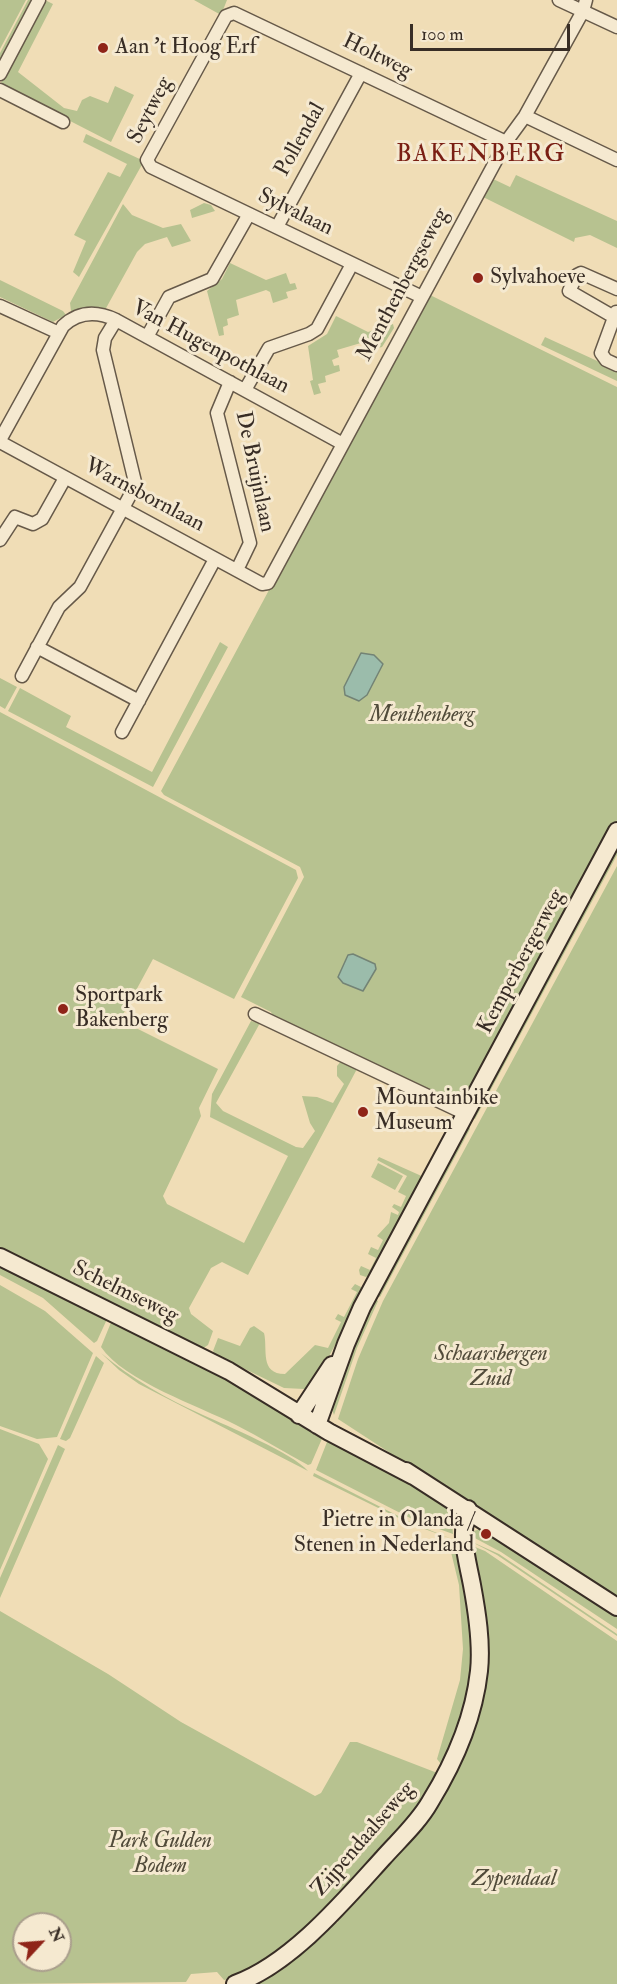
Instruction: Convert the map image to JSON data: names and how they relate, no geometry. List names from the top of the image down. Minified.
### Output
{"streets":{"main road":["Kemperbergerweg","Schelmseweg","Zijpendaalseweg"],"street":["Holtweg","Seytweg","Pollendal","Sylvalaan","Menthenbergseweg","Van Hugenpothlaan","De Bruijnlaan","Warnsbornlaan"]},"crossings":[["Holtweg","Seytweg"],["Holtweg","Pollendal"],["Holtweg","Menthenbergseweg"],["Seytweg","Sylvalaan"],["Pollendal","Sylvalaan"],["Sylvalaan","Menthenbergseweg"],["Menthenbergseweg","Van Hugenpothlaan"],["Menthenbergseweg","Warnsbornlaan"],["Van Hugenpothlaan","De Bruijnlaan"],["De Bruijnlaan","Warnsbornlaan"],["Kemperbergerweg","Schelmseweg"],["Schelmseweg","Zijpendaalseweg"]],"districts":["BAKENBERG"],"parks":["Menthenberg","Schaarsbergen Zuid","Park Gulden Bodem","Zypendaal"],"places":["Aan 't Hoog Erf","Sylvahoeve","Sportpark Bakenberg","Mountainbike Museum","Pietre in Olanda / Stenen in Nederland"],"scale_bar":"100 m","north":"top right"}
